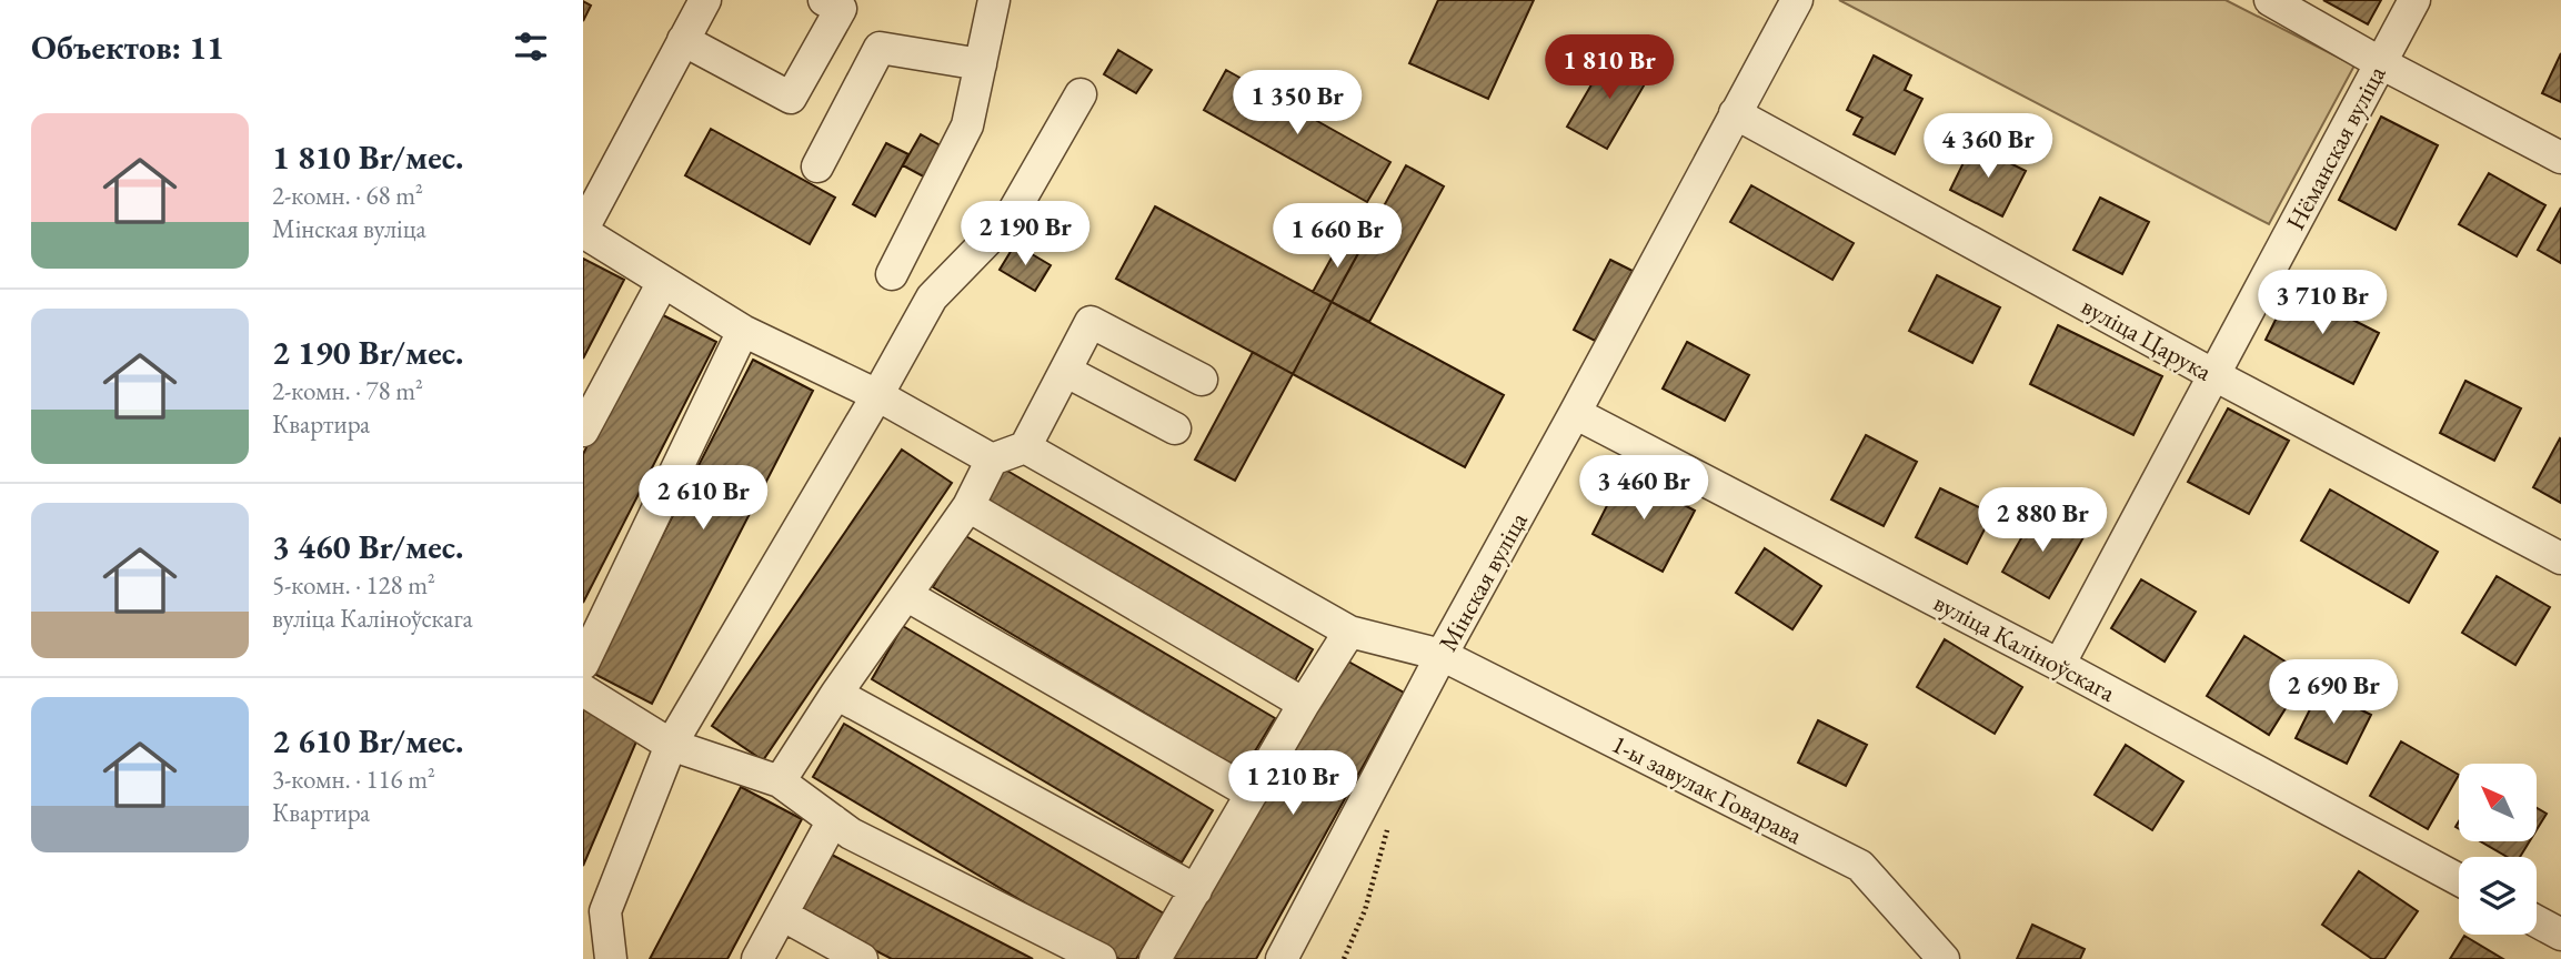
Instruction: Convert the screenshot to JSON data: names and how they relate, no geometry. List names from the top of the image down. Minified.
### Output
{"streets":{"street":["Нёманская вуліца","вуліца Царука","Мінская вуліца","вуліца Каліноўскага","1-ы завулак Говарава"]},"crossings":[["Нёманская вуліца","вуліца Царука"],["Нёманская вуліца","вуліца Каліноўскага"],["вуліца Царука","Мінская вуліца"],["Мінская вуліца","вуліца Каліноўскага"],["Мінская вуліца","1-ы завулак Говарава"]],"north":"top left","page":{"heading":"Объектов: 11","price":["1 810 Br","1 350 Br","4 360 Br","2 190 Br","1 660 Br","3 710 Br","3 460 Br","2 610 Br","2 880 Br","2 690 Br","1 210 Br"],"list":[{"name":"1 810 Br/мес.","note":"2-комн. · 68 m² · Мінская вуліца"},{"name":"2 190 Br/мес.","note":"2-комн. · 78 m² · Квартира"},{"name":"3 460 Br/мес.","note":"5-комн. · 128 m² · вуліца Каліноўскага"},{"name":"2 610 Br/мес.","note":"3-комн. · 116 m² · Квартира"}]}}
